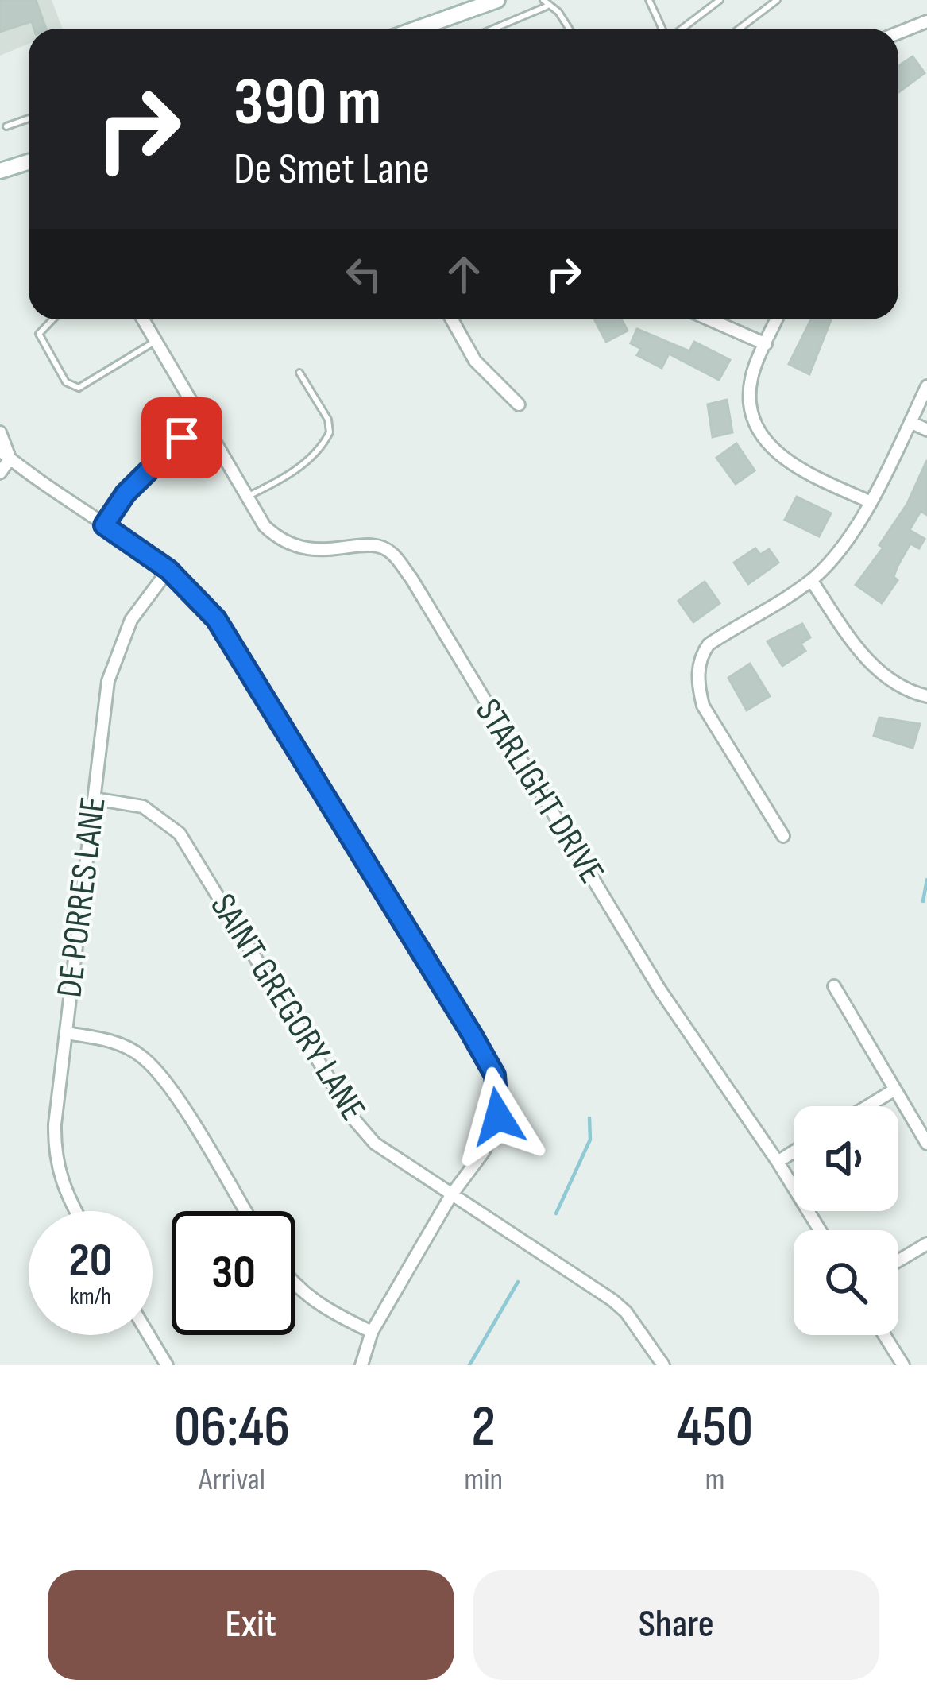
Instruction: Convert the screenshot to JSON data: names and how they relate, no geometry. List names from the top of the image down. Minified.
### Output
{"streets":{"street":["STARLIGHT DRIVE","DE PORRES LANE","SAINT GREGORY LANE"]},"crossings":[["DE PORRES LANE","SAINT GREGORY LANE"]],"page":{"turn":["390 m","De Smet Lane"],"speed":"20 km/h","limit":"30","eta":["06:46","Arrival","2","min","450","m"],"buttons":["Exit","Share"]}}
